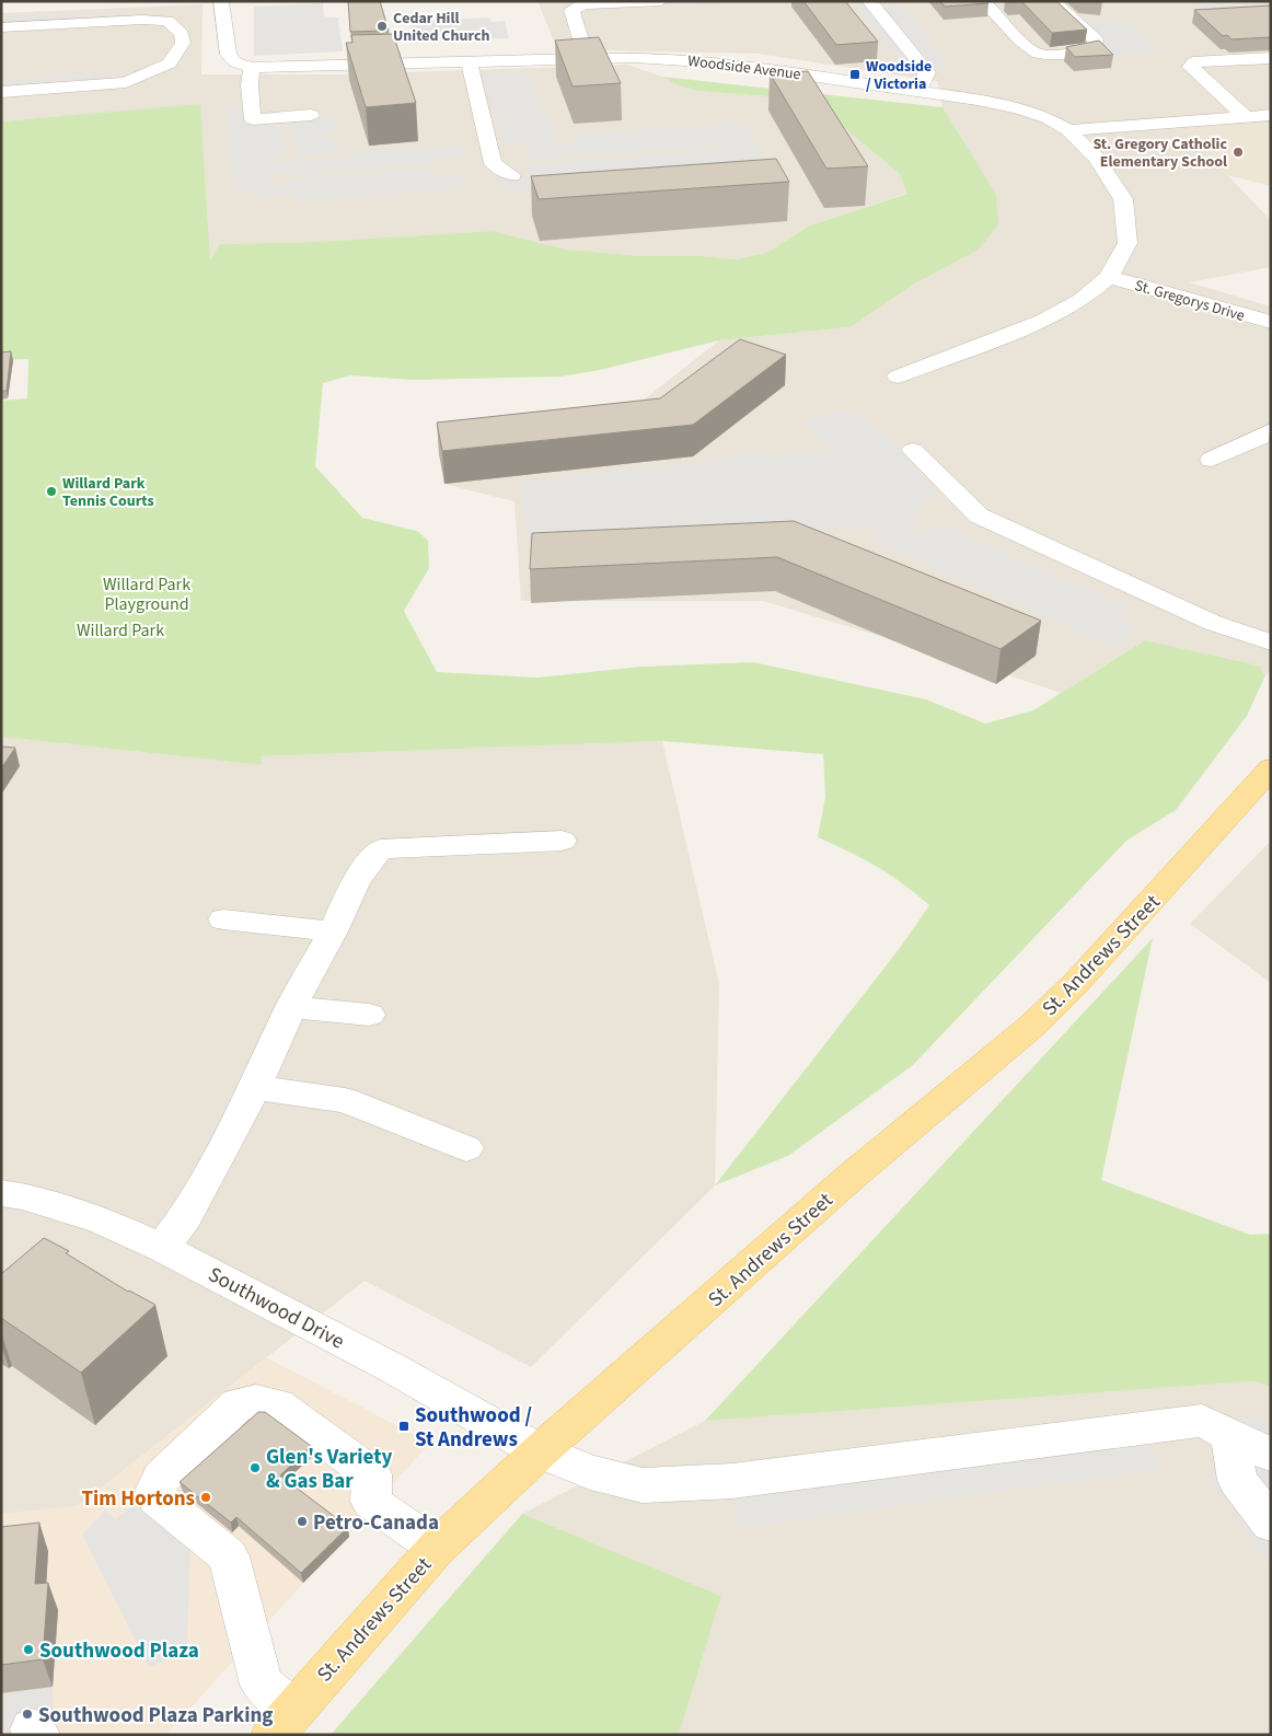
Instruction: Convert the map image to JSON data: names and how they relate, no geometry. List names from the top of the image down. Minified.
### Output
{"streets":{"main road":["St. Andrews Street"],"street":["Woodside Avenue","St. Gregorys Drive","Southwood Drive"]},"crossings":[["Woodside Avenue","St. Gregorys Drive"],["St. Andrews Street","Southwood Drive"]],"parks":["Willard Park Playground","Willard Park"],"places":{"other":["Cedar Hill United Church","St. Gregory Catholic Elementary School","Willard Park Tennis Courts","Glen's Variety & Gas Bar","Tim Hortons","Petro-Canada","Southwood Plaza","Southwood Plaza Parking"],"transit":["Woodside / Victoria","Southwood / St Andrews"]}}
